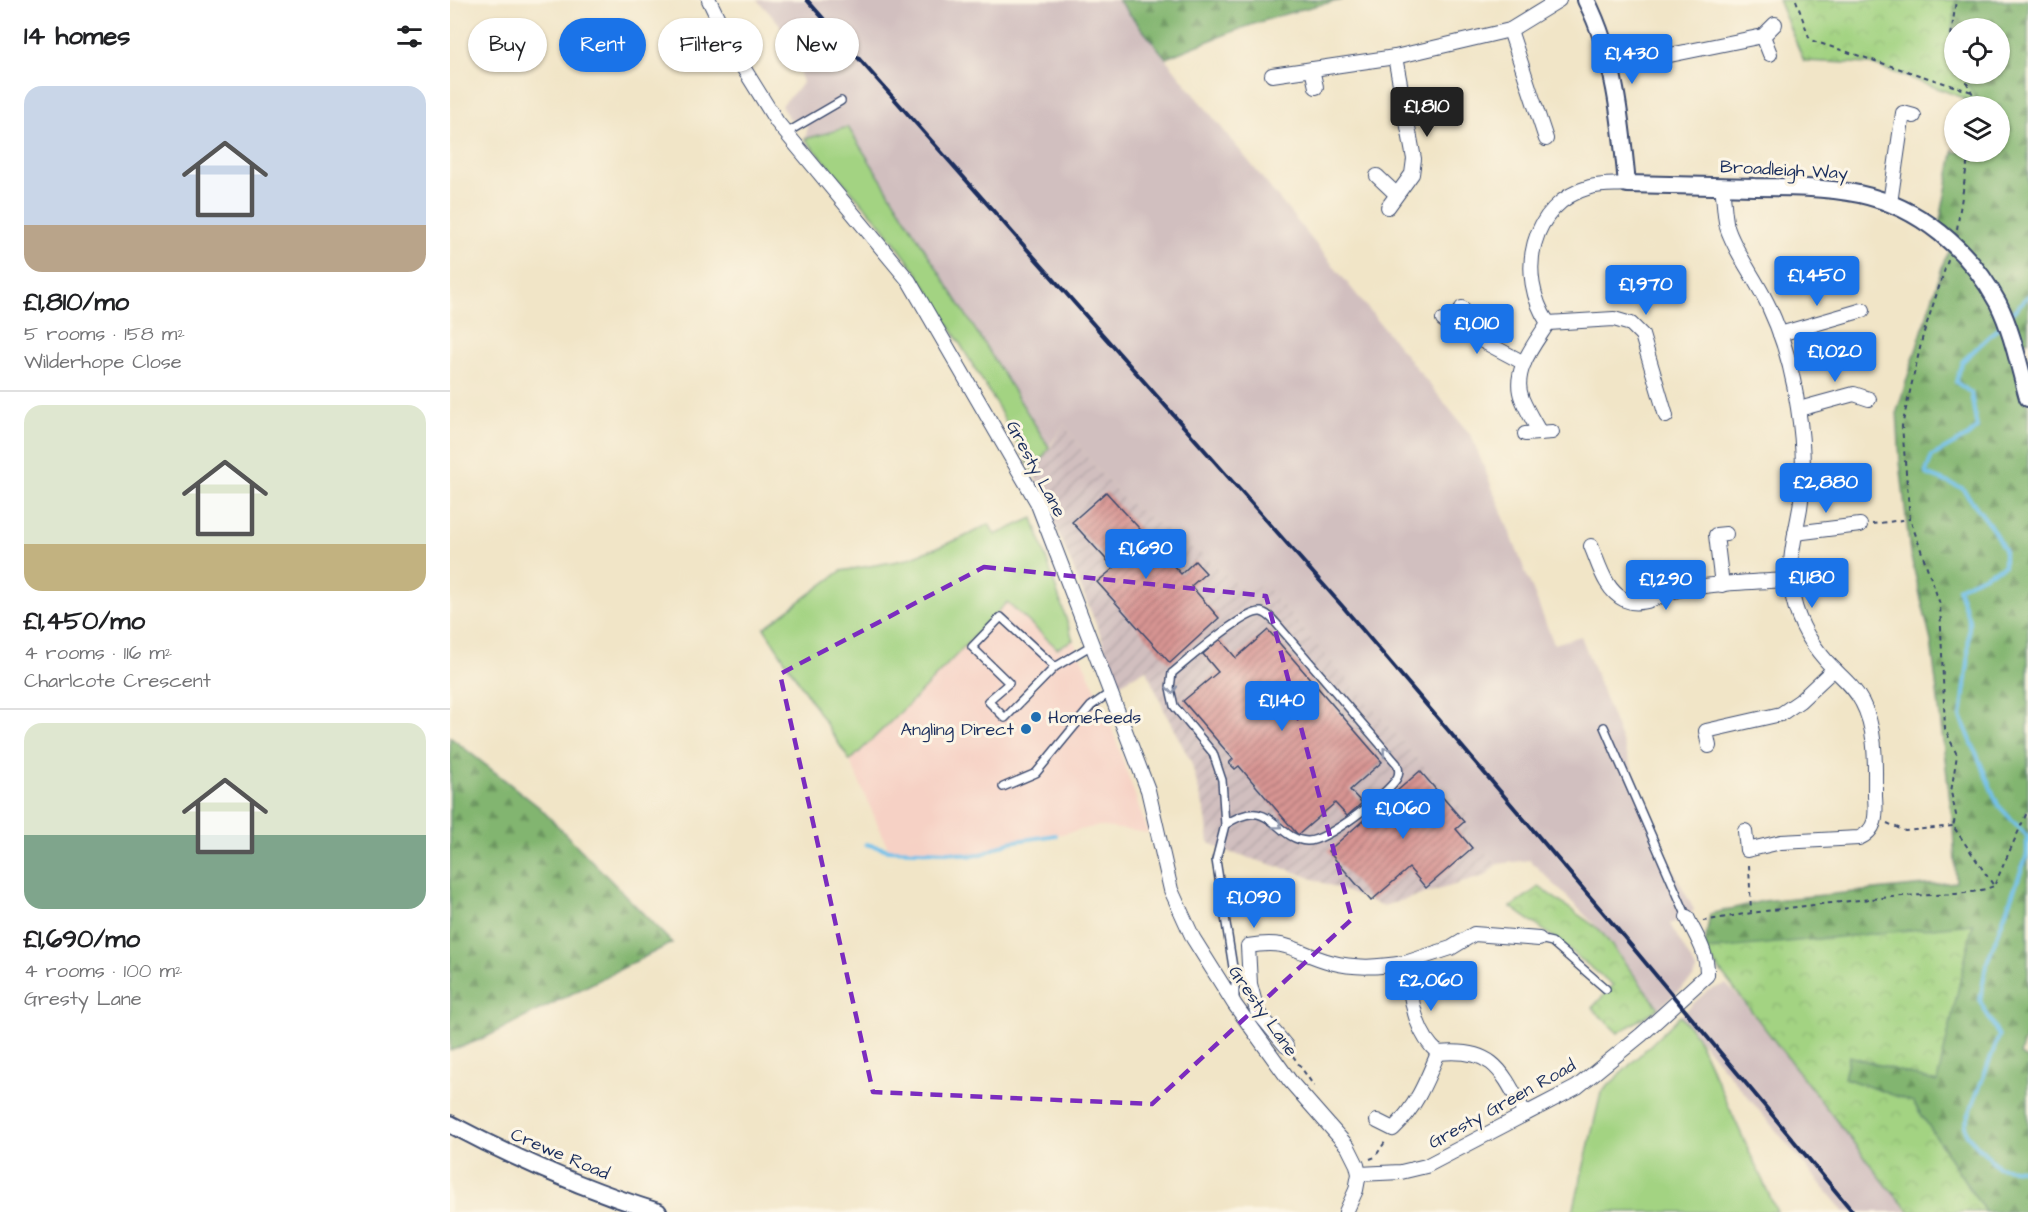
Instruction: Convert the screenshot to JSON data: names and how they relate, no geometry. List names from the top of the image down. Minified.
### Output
{"streets":{"street":["Broadleigh Way","Gresty Lane","Gresty Green Road","Crewe Road"]},"crossings":[["Gresty Lane","Gresty Green Road"]],"places":["Homefeeds","Angling Direct"],"page":{"heading":"14 homes","chip":["Buy","Rent","Filters","New"],"price":["£1,430","£1,810","£1,450","£1,970","£1,010","£1,020","£2,880","£1,690","£1,180","£1,290","£1,140","£1,060","£1,090","£2,060"],"list":[{"name":"£1,810/mo","note":"5 rooms · 158 m² · Wilderhope Close"},{"name":"£1,450/mo","note":"4 rooms · 116 m² · Charlcote Crescent"},{"name":"£1,690/mo","note":"4 rooms · 100 m² · Gresty Lane"}]}}
